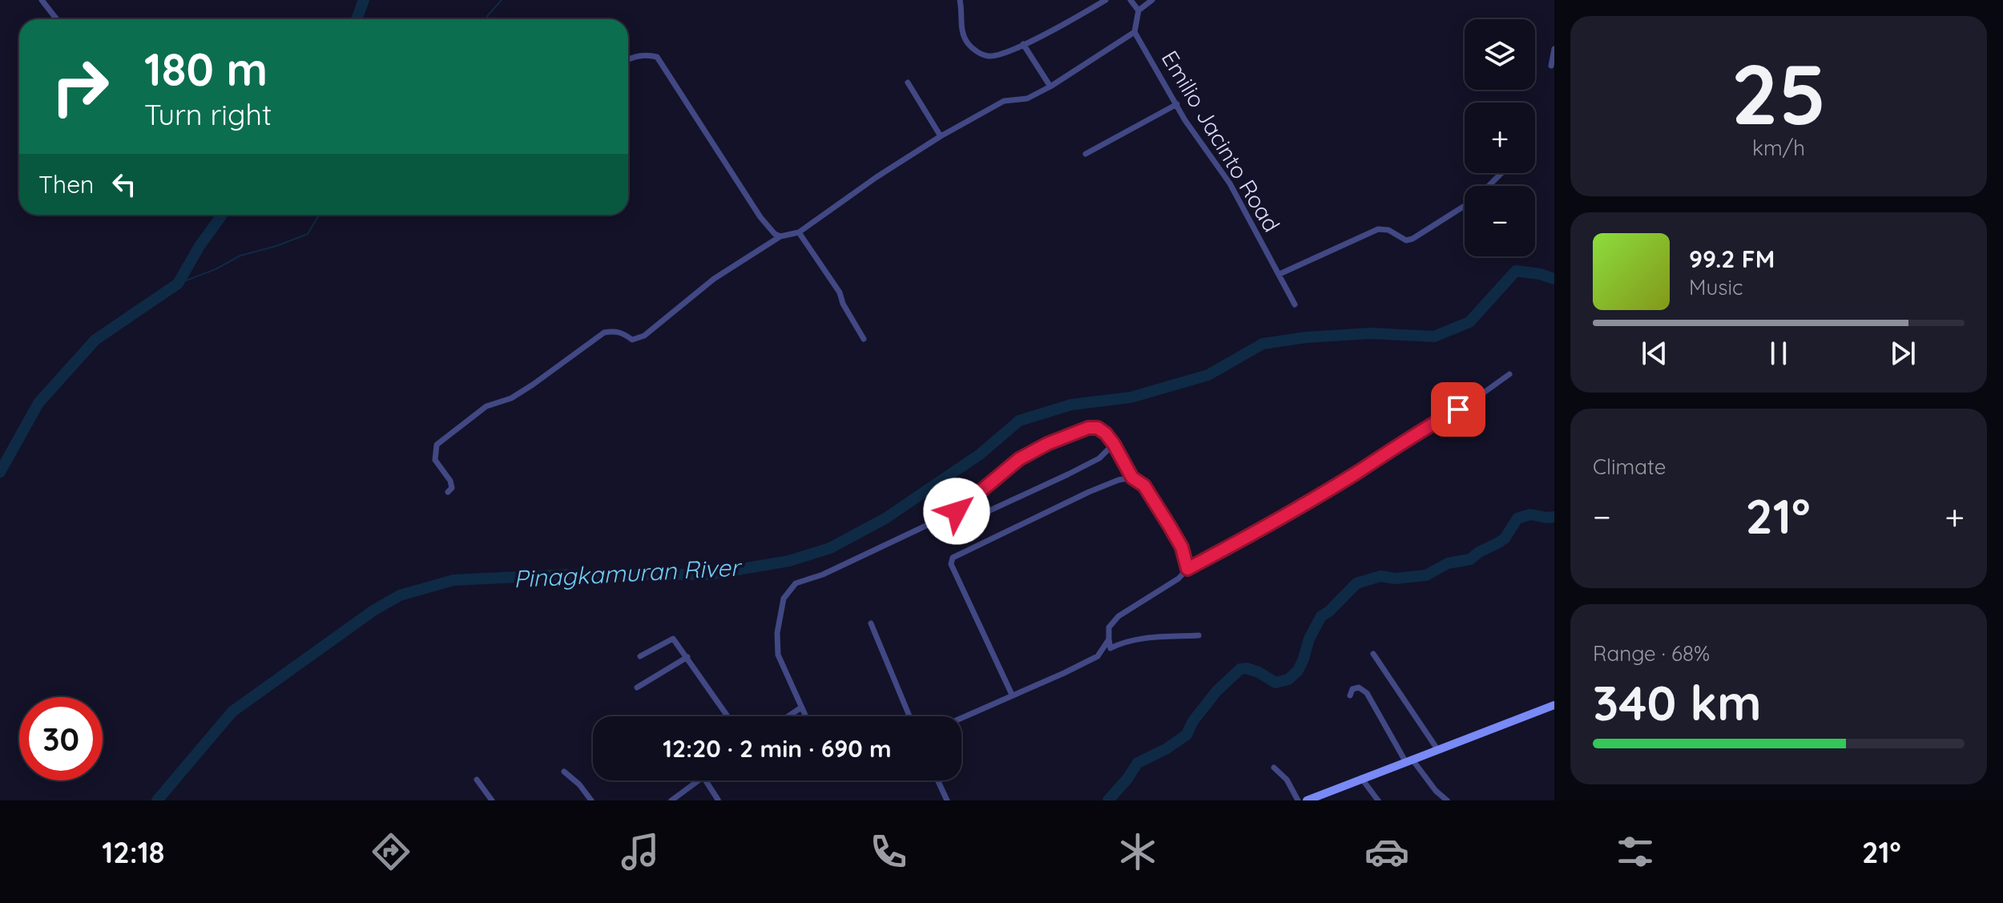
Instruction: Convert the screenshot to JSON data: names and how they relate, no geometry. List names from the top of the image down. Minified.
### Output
{"streets":{"street":["Emilio Jacinto Road"]},"water":["Pinagkamuran River"],"page":{"tile":[["25","km/h"],"Climate",["Range · 68%","340 km"]],"map_buttons":["+","−"],"turn":["180 m","Turn right"],"then":"Then","song":["99.2 FM","Music"],"heat":["−","21°","+"],"limit":"30","trip":"12:20 · 2 min · 690 m","tabs":["12:18","21°"]}}
